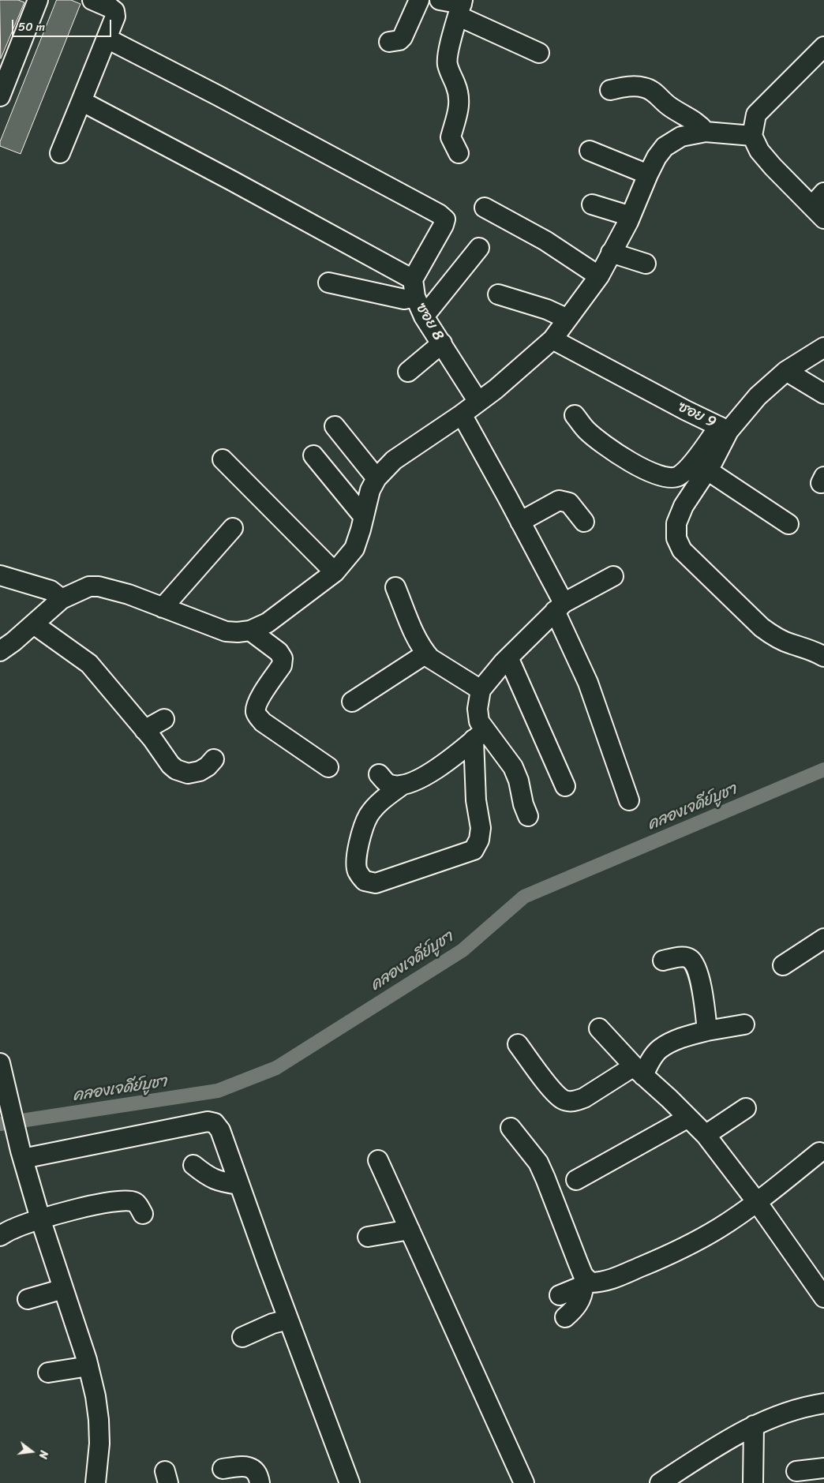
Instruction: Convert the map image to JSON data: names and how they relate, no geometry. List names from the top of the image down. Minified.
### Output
{"streets":{"street":["ซอย 8","ซอย 9"]},"water":["คลองเจดีย์บูชา"],"scale_bar":"50 m","north":"right"}
